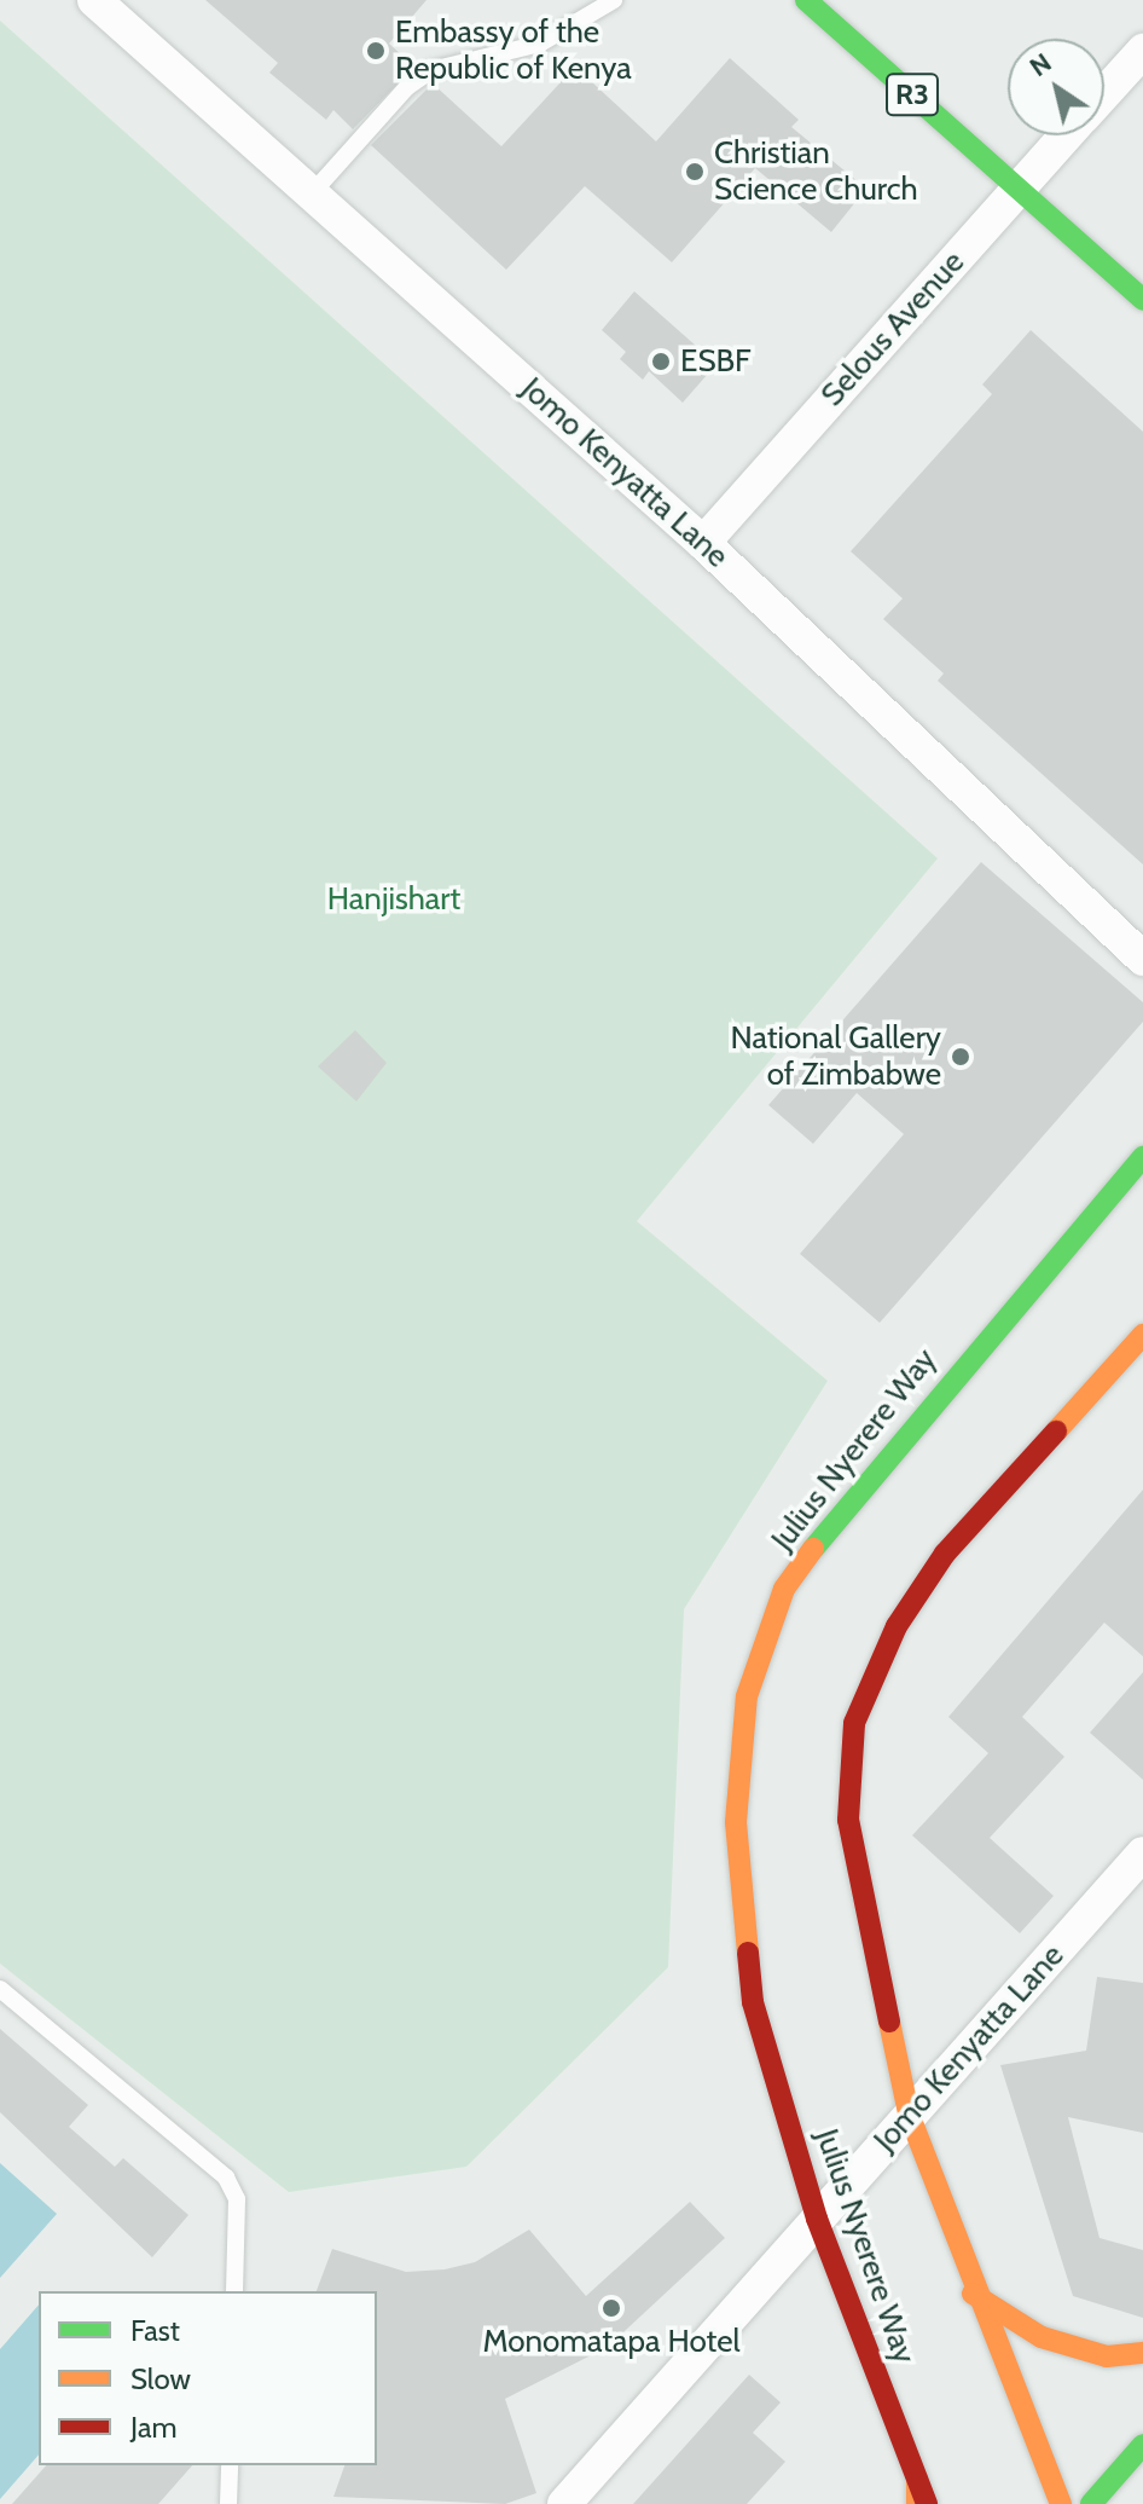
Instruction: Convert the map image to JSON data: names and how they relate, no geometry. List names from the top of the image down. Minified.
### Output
{"streets":{"main road":["R3","Julius Nyerere Way"],"street":["Selous Avenue","Jomo Kenyatta Lane"]},"crossings":[["R3","Selous Avenue"],["Selous Avenue","Jomo Kenyatta Lane"],["Jomo Kenyatta Lane","Julius Nyerere Way"]],"parks":["Hanjishart"],"places":["Embassy of the Republic of Kenya","Christian Science Church","ESBF","National Gallery of Zimbabwe","Monomatapa Hotel"],"legend":["Fast","Slow","Jam"],"north":"top left"}
